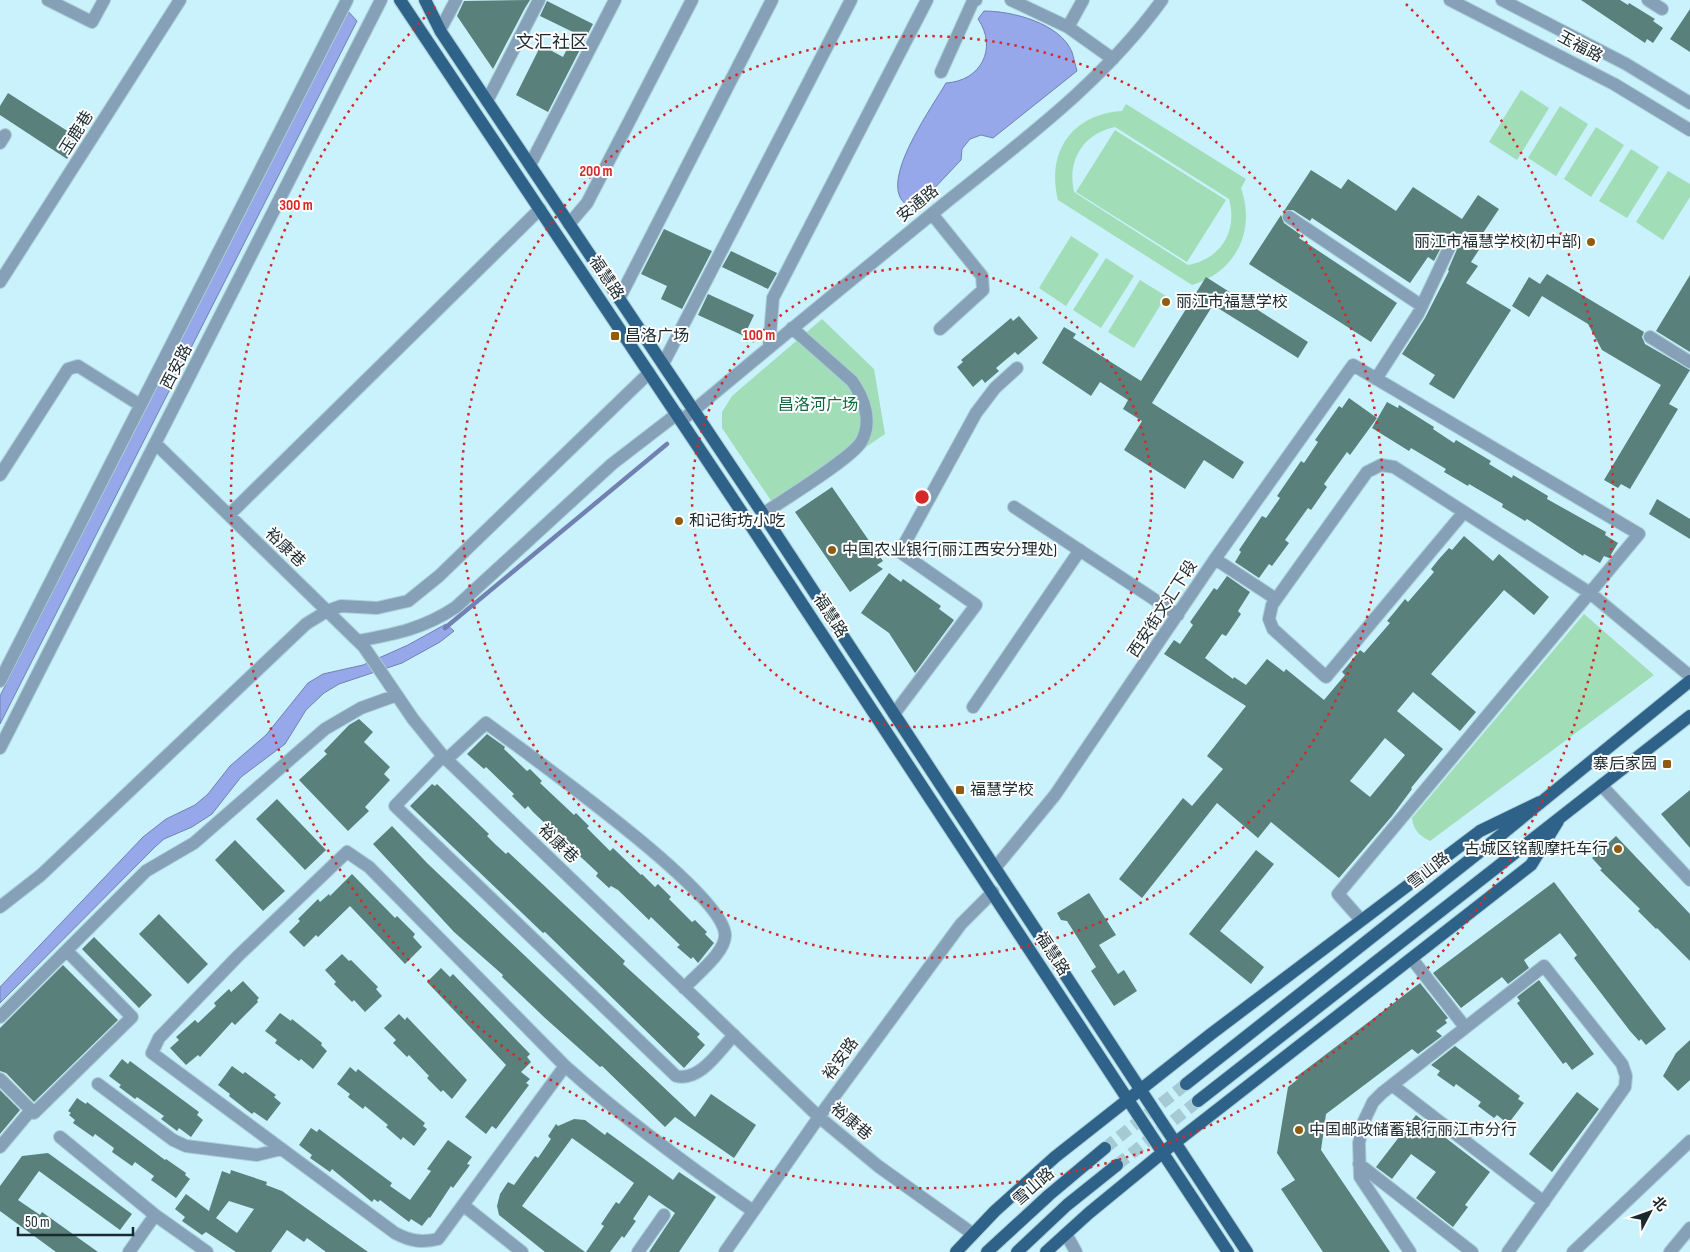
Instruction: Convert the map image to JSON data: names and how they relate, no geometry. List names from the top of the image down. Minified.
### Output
{"streets":{"main road":["福慧路","雪山路"],"street":["玉福路","玉鹿巷","安通路","西安路","裕康巷","西安街文汇下段","裕安路"]},"crossings":[["安通路","福慧路"],["安通路","裕康巷"],["福慧路","西安街文汇下段"],["福慧路","裕安路"],["西安路","裕康巷"],["裕康巷","裕安路"]],"districts":["文汇社区"],"parks":["昌洛河广场"],"places":{"other":["丽江市福慧学校(初中部)","丽江市福慧学校","和记街坊小吃","中国农业银行(丽江西安分理处)","古城区铭靓摩托车行","中国邮政储蓄银行丽江市分行"],"transit":["昌洛广场","寨后家园","福慧学校"]},"scale_bar":"50 m","north":"top right","rings":["200 m","300 m","100 m"]}
